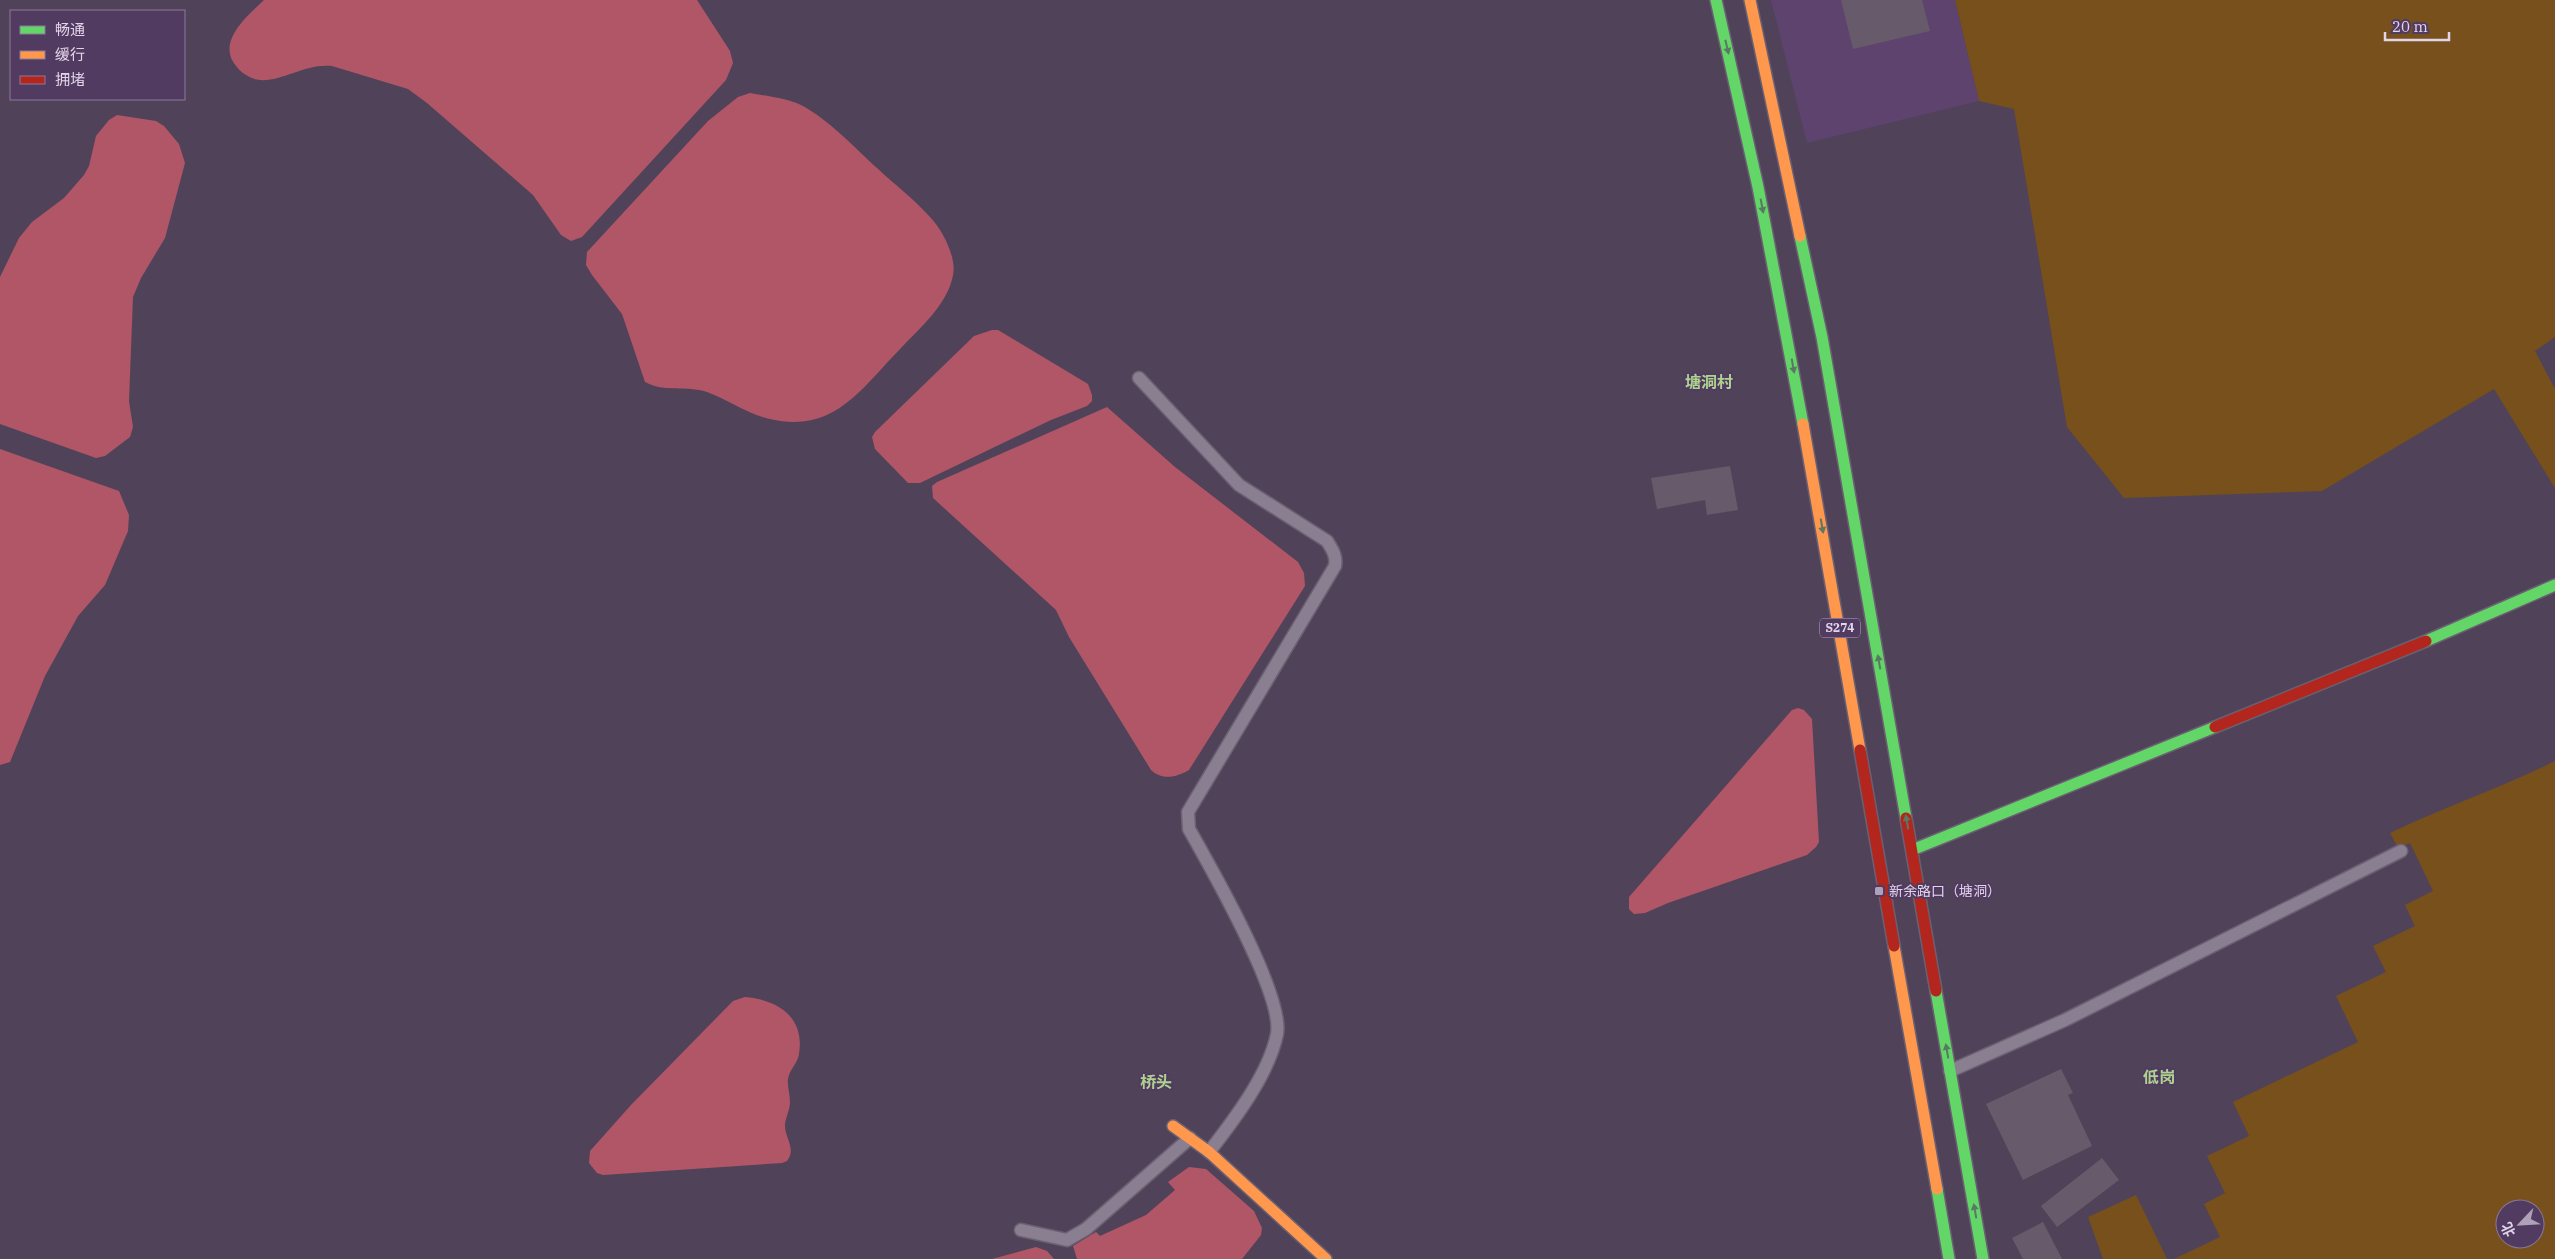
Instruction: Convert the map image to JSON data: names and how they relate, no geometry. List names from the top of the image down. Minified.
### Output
{"streets":{"main road":["S274"]},"districts":["塘洞村","低岗","桥头"],"places":{"transit":["新余路口（塘洞）"]},"legend":["畅通","缓行","拥堵"],"scale_bar":"20 m","north":"bottom left"}
